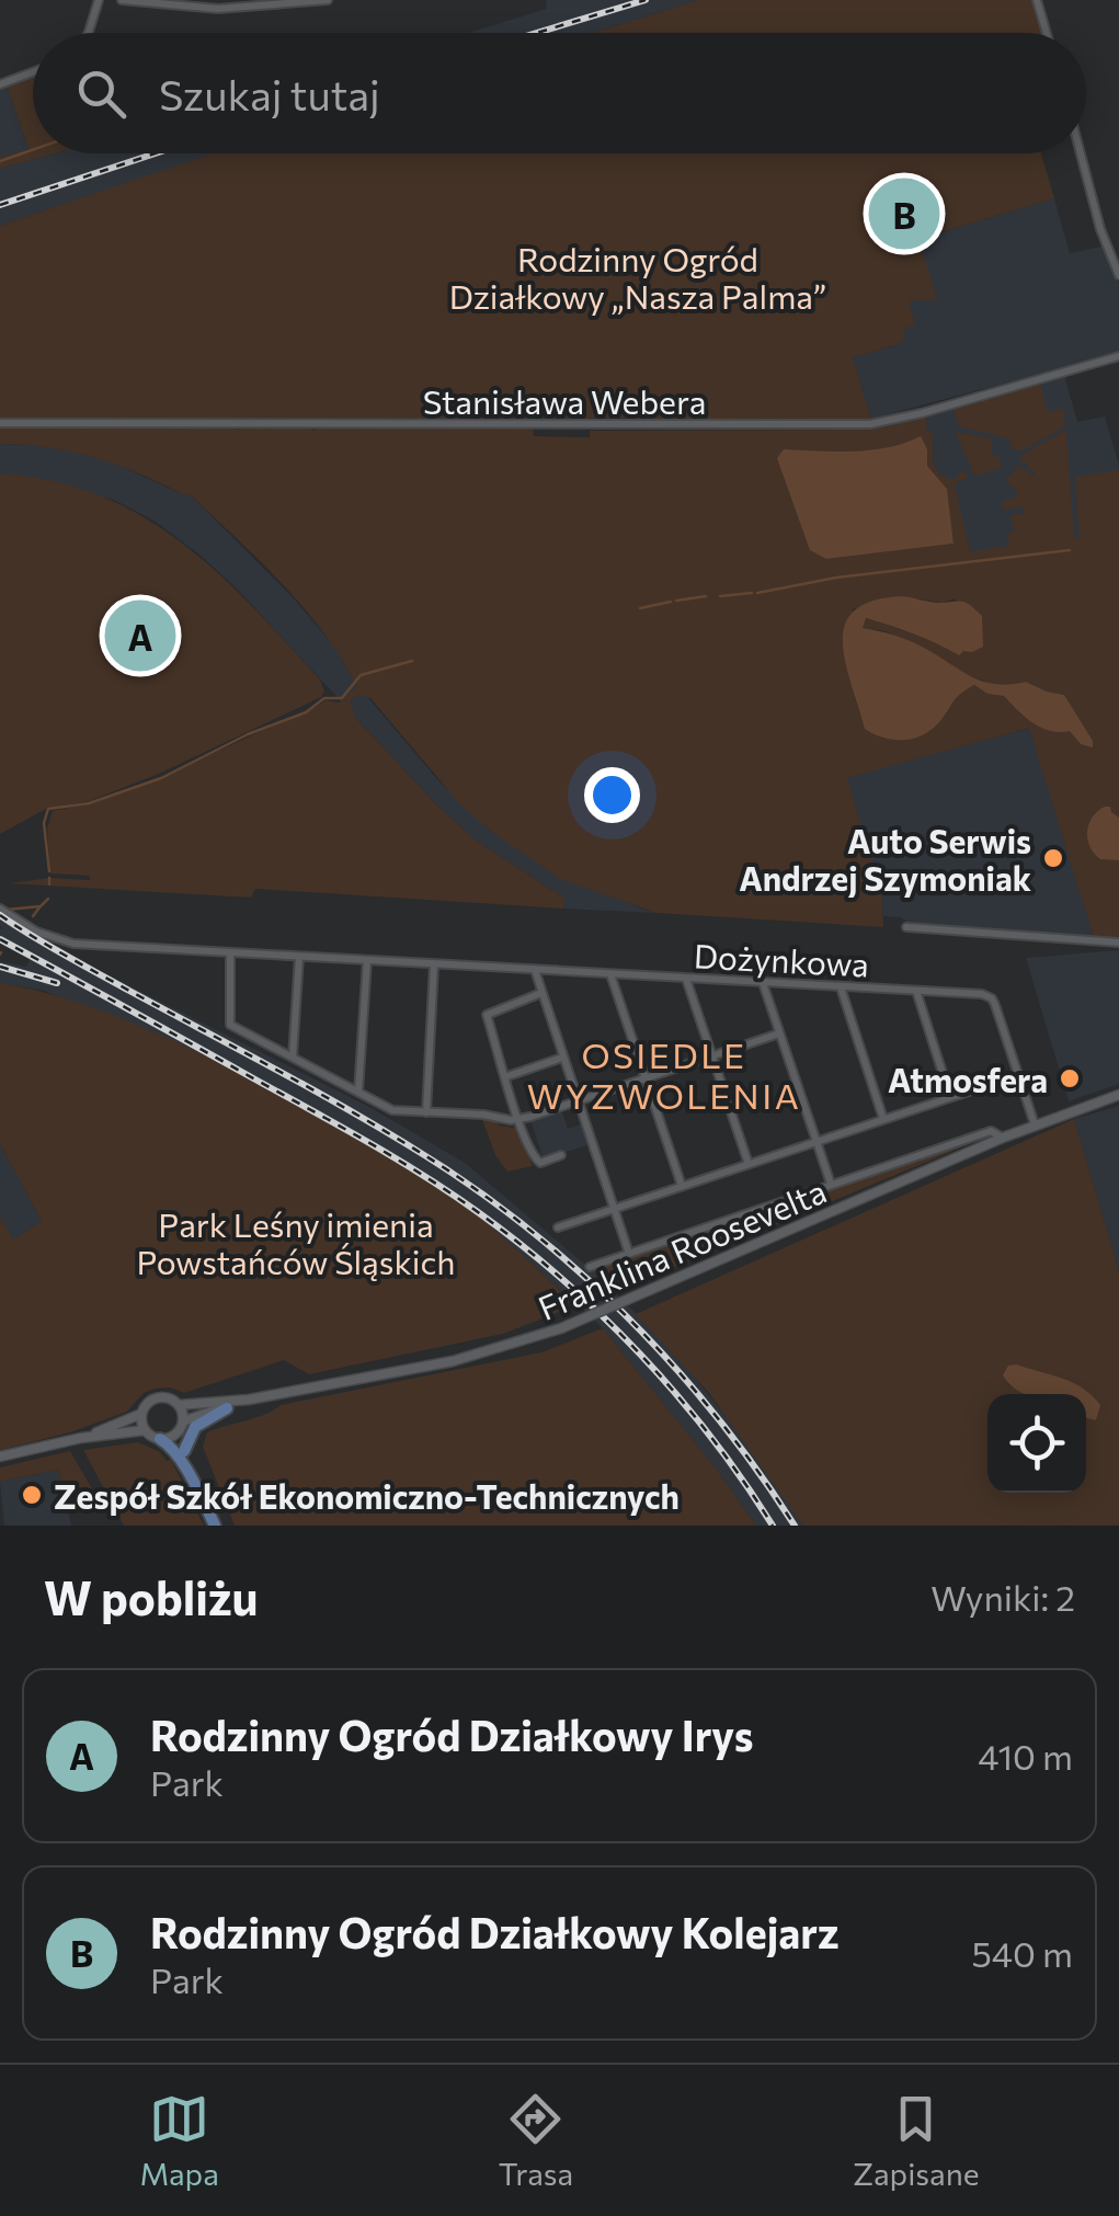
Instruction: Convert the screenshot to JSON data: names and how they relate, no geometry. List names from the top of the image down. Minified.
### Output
{"streets":{"street":["Stanisława Webera","Dożynkowa","Franklina Roosevelta"]},"crossings":[["Dożynkowa","Franklina Roosevelta"]],"districts":["OSIEDLE WYZWOLENIA"],"parks":["Rodzinny Ogród Działkowy „Nasza Palma”","Park Leśny imienia Powstańców Śląskich"],"places":["Auto Serwis Andrzej Szymoniak","Atmosfera","Zespół Szkół Ekonomiczno-Technicznych"],"page":{"search":"Szukaj tutaj","pins":["B","A"],"heading":["W pobliżu","Wyniki: 2"],"list":[{"mark":"A","name":"Rodzinny Ogród Działkowy Irys","note":"Park","value":"410 m"},{"mark":"B","name":"Rodzinny Ogród Działkowy Kolejarz","note":"Park","value":"540 m"}],"nav":["Mapa","Trasa","Zapisane"]}}
